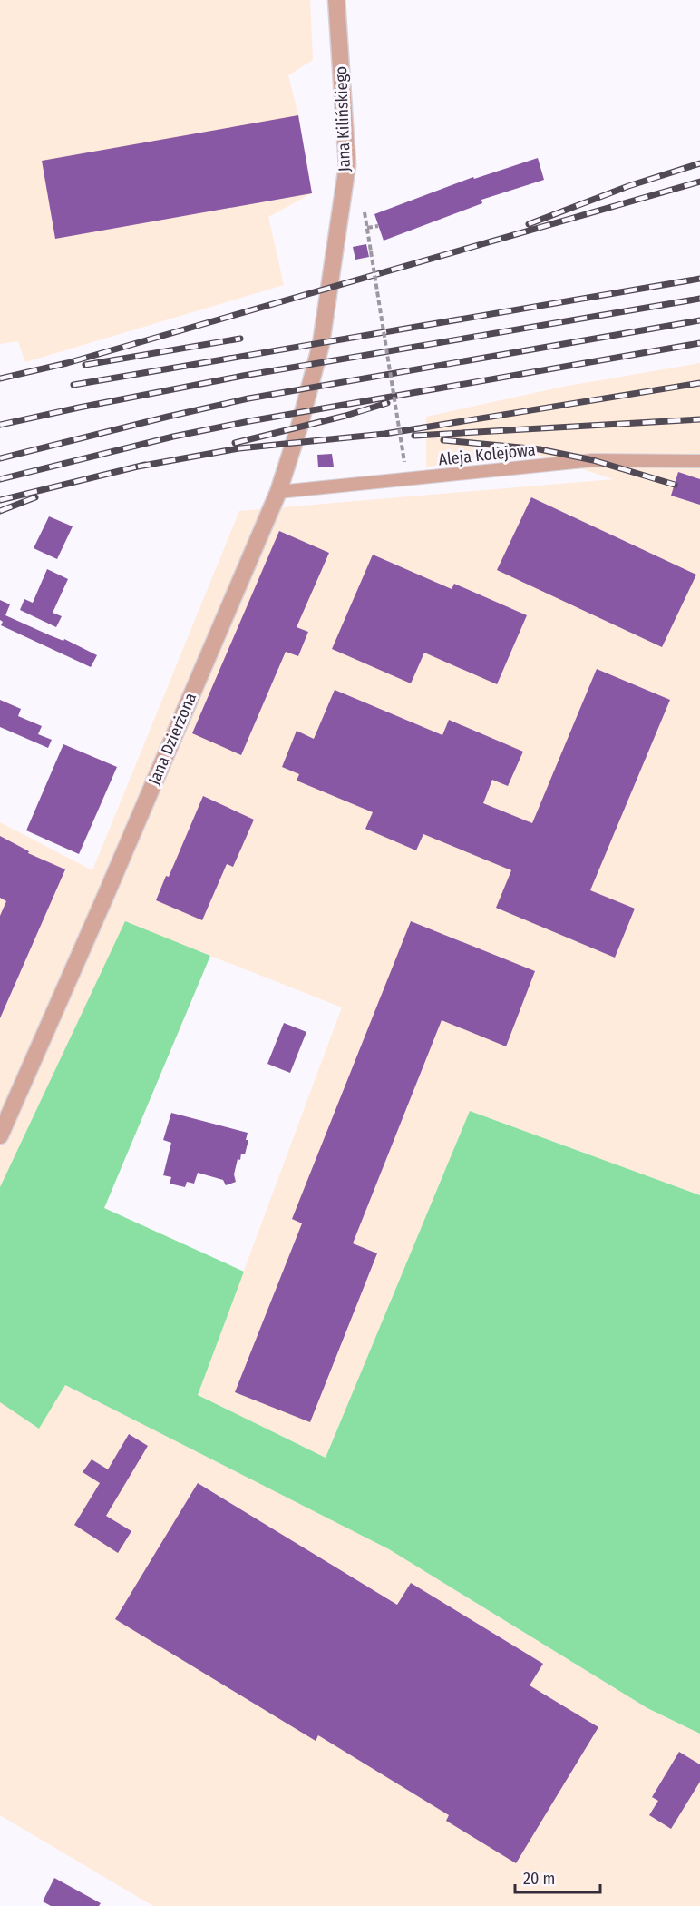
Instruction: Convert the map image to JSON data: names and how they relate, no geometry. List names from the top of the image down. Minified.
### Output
{"streets":{"street":["Jana Kilińskiego","Jana Dzierżona"],"lane":["Aleja Kolejowa"]},"crossings":[["Jana Kilińskiego","Jana Dzierżona"],["Aleja Kolejowa","Jana Dzierżona"]],"scale_bar":"20 m"}
